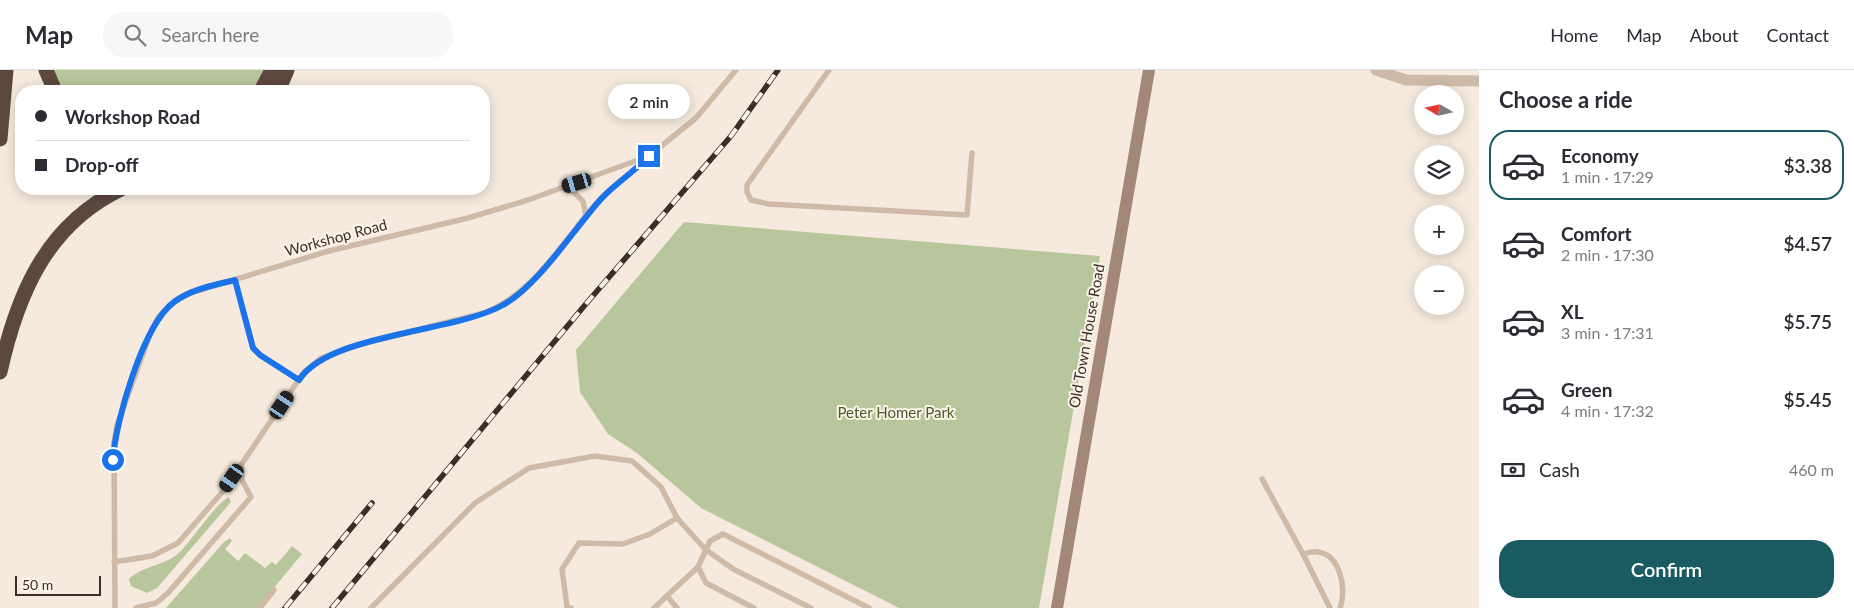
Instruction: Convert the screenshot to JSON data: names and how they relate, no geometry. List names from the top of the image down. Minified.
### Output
{"streets":{"main road":["Old Town House Road"],"lane":["Workshop Road"]},"parks":["Peter Homer Park"],"scale_bar":"50 m","north":"left","page":{"header":"Map","search":"Search here","nav":["Home","Map","About","Contact"],"heading":"Choose a ride","bubble":"2 min","map_buttons":["+","−"],"banner":["Workshop Road","Drop-off"],"list":[{"name":"Economy","note":"1 min · 17:29","value":"$3.38"},{"name":"Comfort","note":"2 min · 17:30","value":"$4.57"},{"name":"XL","note":"3 min · 17:31","value":"$5.75"},{"name":"Green","note":"4 min · 17:32","value":"$5.45"}],"pay":["Cash","460 m"],"buttons":"Confirm","scale":"50 m"}}
